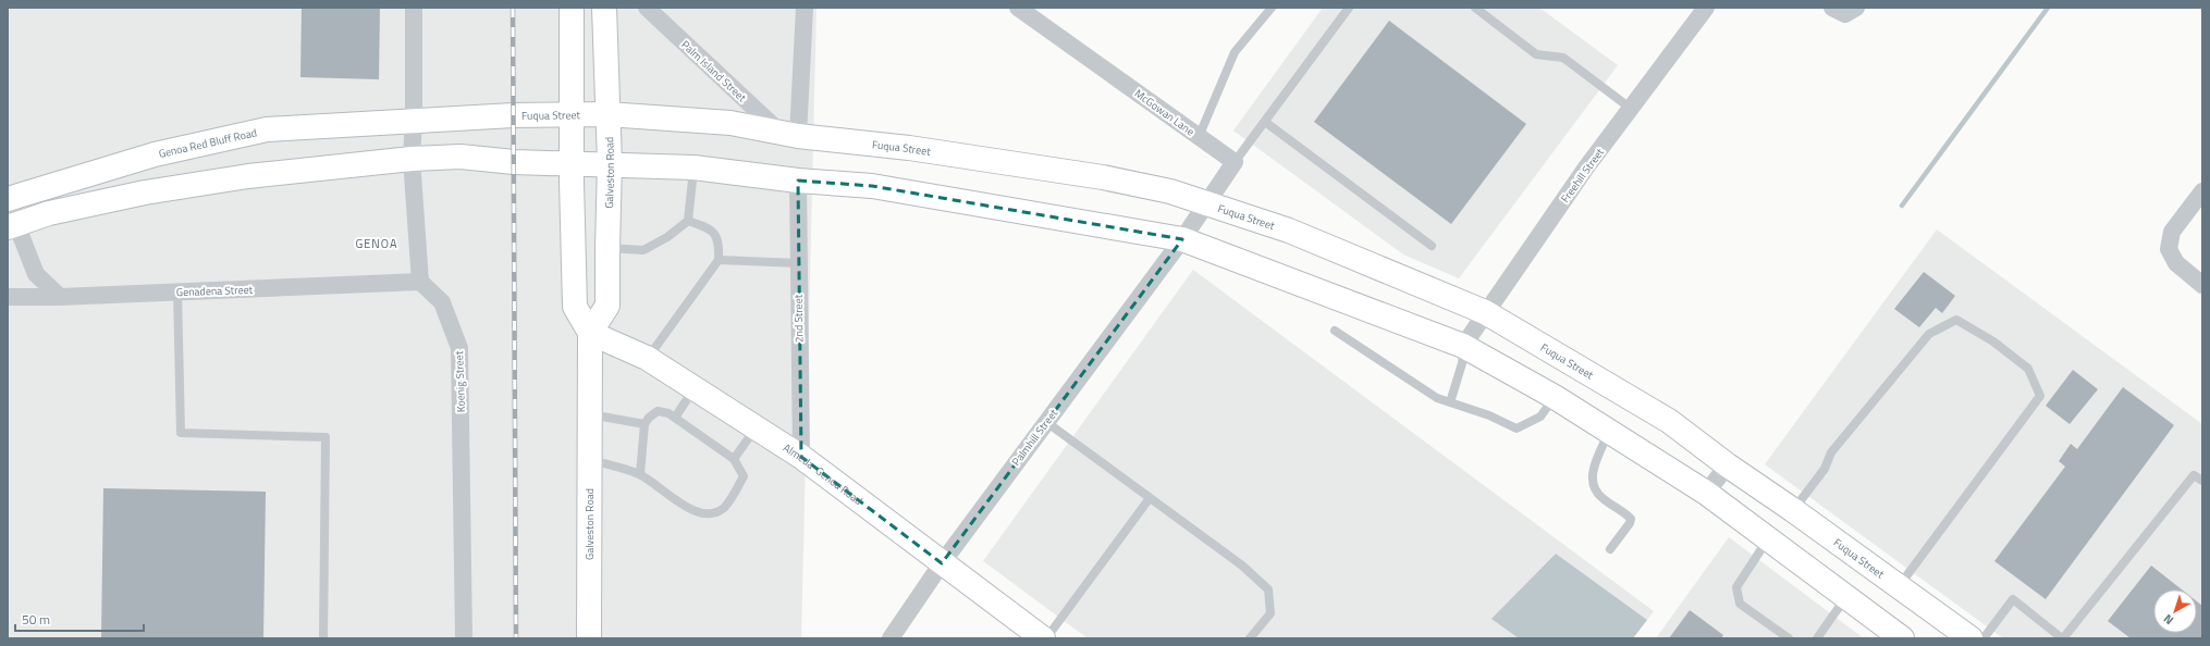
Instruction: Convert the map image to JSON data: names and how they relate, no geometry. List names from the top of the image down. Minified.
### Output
{"streets":{"main road":["Fuqua Street","Genoa Red Bluff Road","Galveston Road","Almeda-Genoa Road"],"street":["Palm Island Street","McGowan Lane","Freehill Street","Genadena Street","2nd Street","Koenig Street","Palmhill Street"]},"crossings":[["Palm Island Street","Fuqua Street"],["Fuqua Street","Genoa Red Bluff Road"],["Fuqua Street","Galveston Road"],["Fuqua Street","Freehill Street"],["Galveston Road","Almeda-Genoa Road"],["Genadena Street","Koenig Street"],["2nd Street","Almeda-Genoa Road"],["Palmhill Street","Almeda-Genoa Road"]],"districts":["GENOA"],"scale_bar":"50 m","north":"bottom left"}
